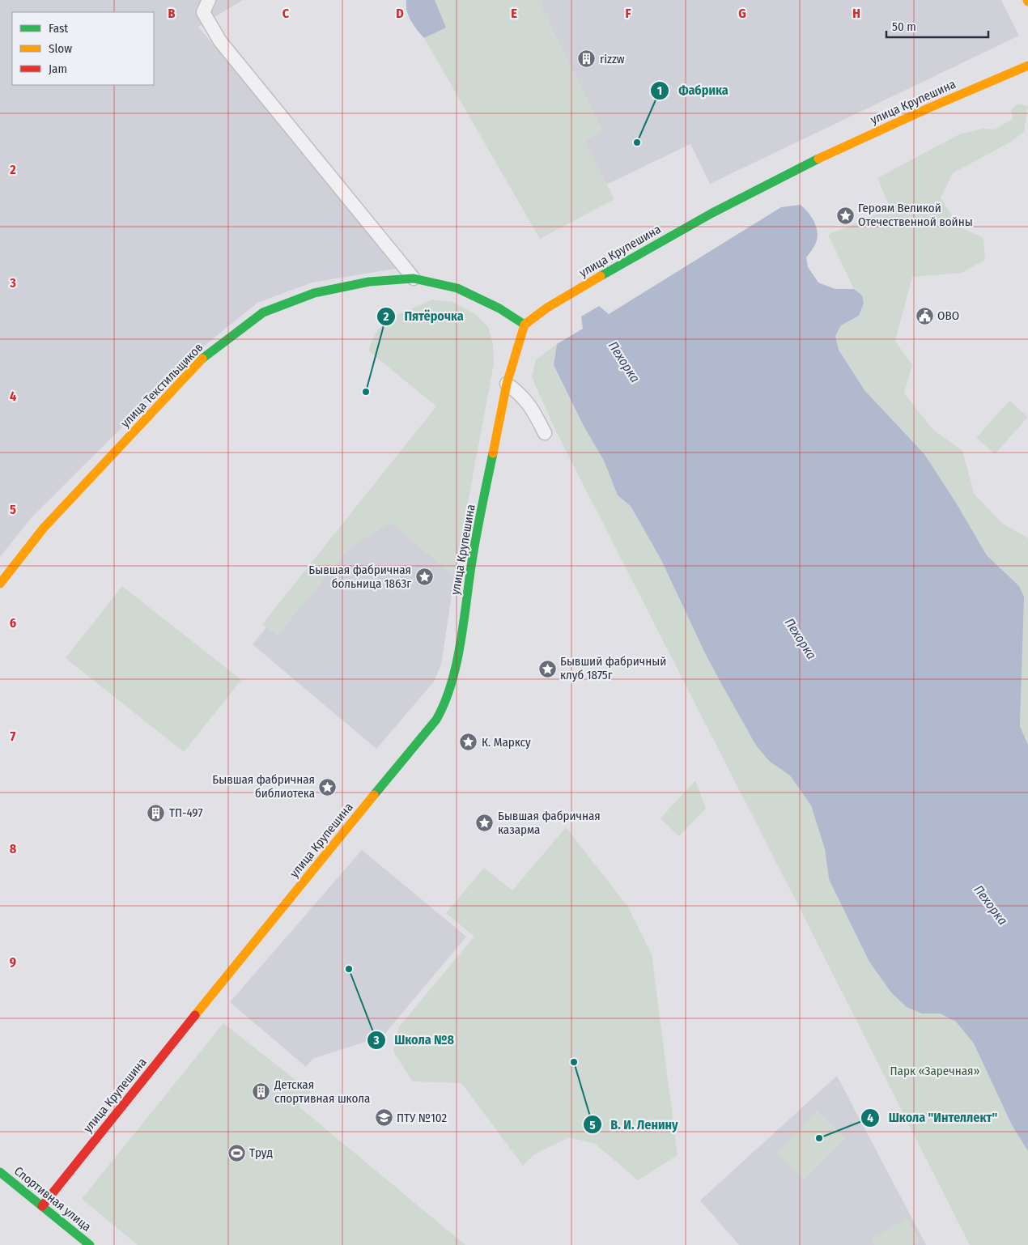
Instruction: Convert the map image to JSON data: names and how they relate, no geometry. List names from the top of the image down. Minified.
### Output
{"streets":{"main road":["улица Крупешина","улица Текстильщиков","Спортивная улица"]},"crossings":[["улица Крупешина","улица Текстильщиков"],["улица Крупешина","Спортивная улица"]],"water":["Пехорка"],"parks":["Парк «Заречная»"],"places":{"building":["rizzw","ТП-497","Детская спортивная школа"],"other":["Фабрика","Пятёрочка","Школа №8","В. И. Ленину","Школа \"Интеллект\""],"place":["Героям Великой Отечественной войны","Бывшая фабричная больница 1863г","Бывший фабричный клуб 1875г","К. Марксу","Бывшая фабричная библиотека","Бывшая фабричная казарма"],"public building":["ОВО"],"school or university":["ПТУ №102"],"sports":["Труд"]},"legend":["Fast","Slow","Jam"],"scale_bar":"50 m","grid":{"columns":["B","C","D","E","F","G","H"],"rows":["2","3","4","5","6","7","8","9"]}}
